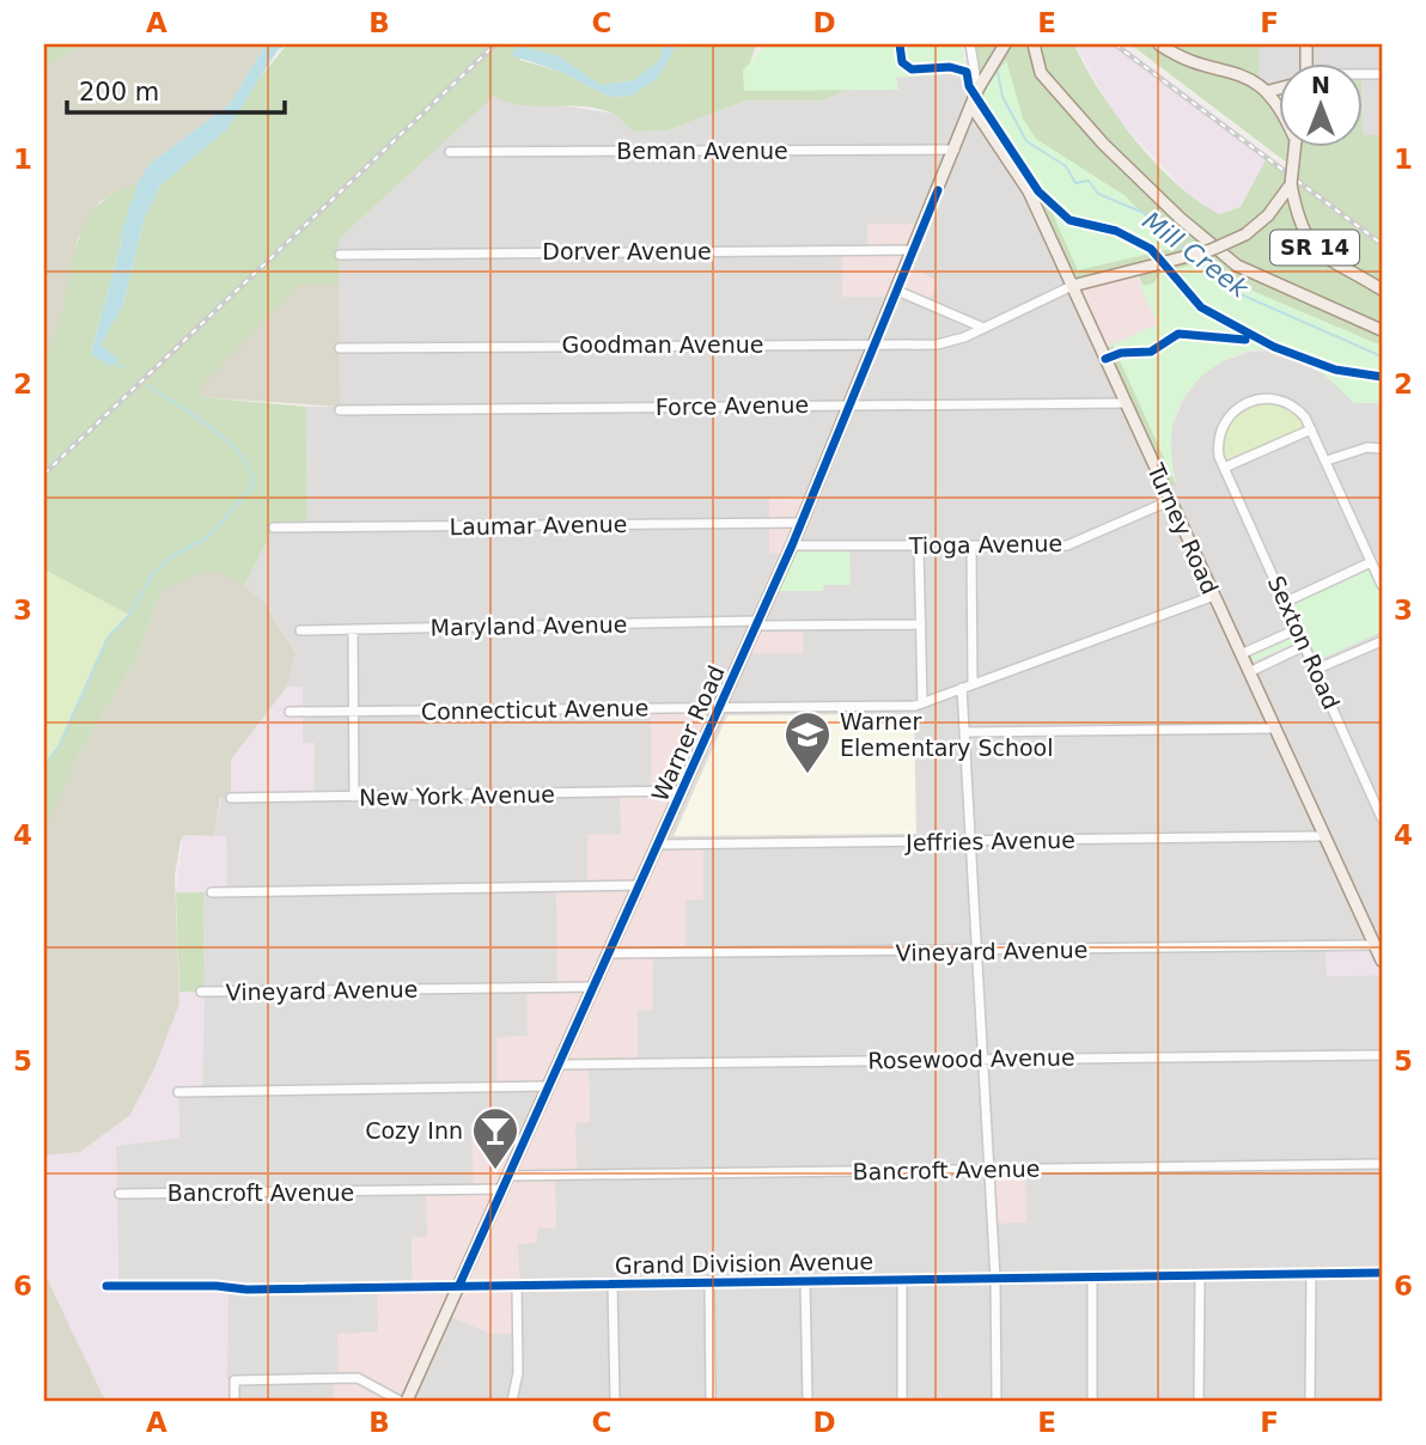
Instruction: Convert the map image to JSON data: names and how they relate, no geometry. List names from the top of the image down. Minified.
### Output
{"streets":{"main road":["SR 14","Turney Road","Warner Road"],"street":["Beman Avenue","Dorver Avenue","Goodman Avenue","Force Avenue","Laumar Avenue","Tioga Avenue","Maryland Avenue","Sexton Road","Connecticut Avenue","New York Avenue","Jeffries Avenue","Vineyard Avenue","Rosewood Avenue","Bancroft Avenue","Grand Division Avenue"]},"crossings":[["Beman Avenue","Warner Road"],["Dorver Avenue","Warner Road"],["Goodman Avenue","Turney Road"],["Goodman Avenue","Warner Road"],["Force Avenue","Turney Road"],["Force Avenue","Warner Road"],["Laumar Avenue","Warner Road"],["Turney Road","Tioga Avenue"],["Turney Road","Connecticut Avenue"],["Turney Road","Warner Road"],["Turney Road","Jeffries Avenue"],["Turney Road","Vineyard Avenue"],["Tioga Avenue","Warner Road"],["Maryland Avenue","Warner Road"],["Connecticut Avenue","Warner Road"],["Warner Road","New York Avenue"],["Warner Road","Jeffries Avenue"],["Warner Road","Vineyard Avenue"],["Warner Road","Rosewood Avenue"],["Warner Road","Bancroft Avenue"],["Warner Road","Grand Division Avenue"]],"water":["Mill Creek"],"places":{"school or university":["Warner Elementary School"],"bar":["Cozy Inn"]},"scale_bar":"200 m","north":"top","grid":{"columns":["A","B","C","D","E","F"],"rows":["1","2","3","4","5","6"]}}
